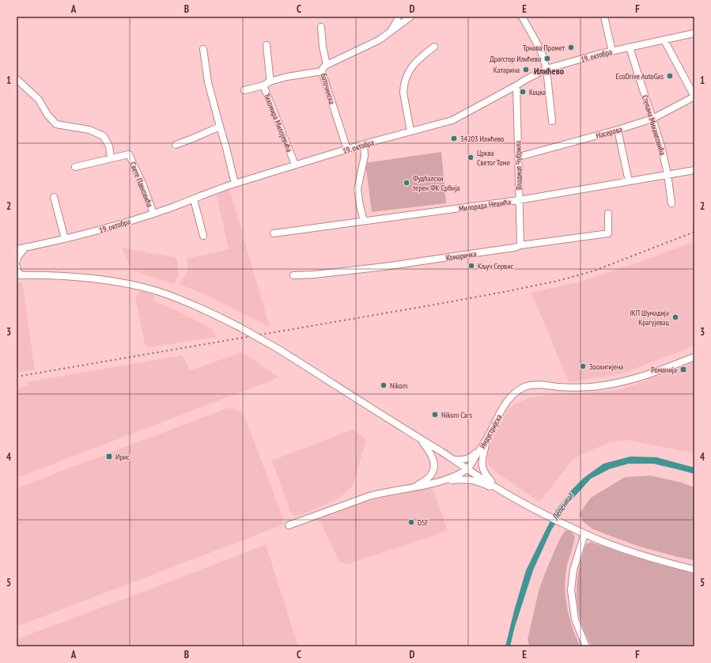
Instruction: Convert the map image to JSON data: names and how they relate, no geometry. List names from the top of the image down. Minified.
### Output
{"streets":{"street":["19. октобра","Баточинска","Тихомира Милојевића","Степана Михаиловића","Насерова","Владице Чубрила","Свете Павковића","Милорада Нешића","Комаричка","Индустријска"]},"crossings":[["19. октобра","Баточинска"],["19. октобра","Тихомира Милојевића"],["19. октобра","Степана Михаиловића"],["19. октобра","Владице Чубрила"],["19. октобра","Свете Павковића"],["Степана Михаиловића","Насерова"],["Степана Михаиловића","Милорада Нешића"],["Насерова","Владице Чубрила"],["Владице Чубрила","Милорада Нешића"],["Владице Чубрила","Комаричка"]],"districts":["Илићево"],"water":["Лепеница"],"places":{"other":["Трнава Промет","Драгстор Илићево","Катарина","EcoDrive AutoGas","Коцка","34203 Илићево","Црква Светог Томе","Фудбалски терен ФК Србија","Кључ Сервис","ЈКП Шумадија Крагујевац","Зоохигијена","Nikom","Nikom Cars","DSF"],"transit":["Романија","Ирис"]},"grid":{"columns":["A","B","C","D","E","F"],"rows":["1","2","3","4","5"]}}
